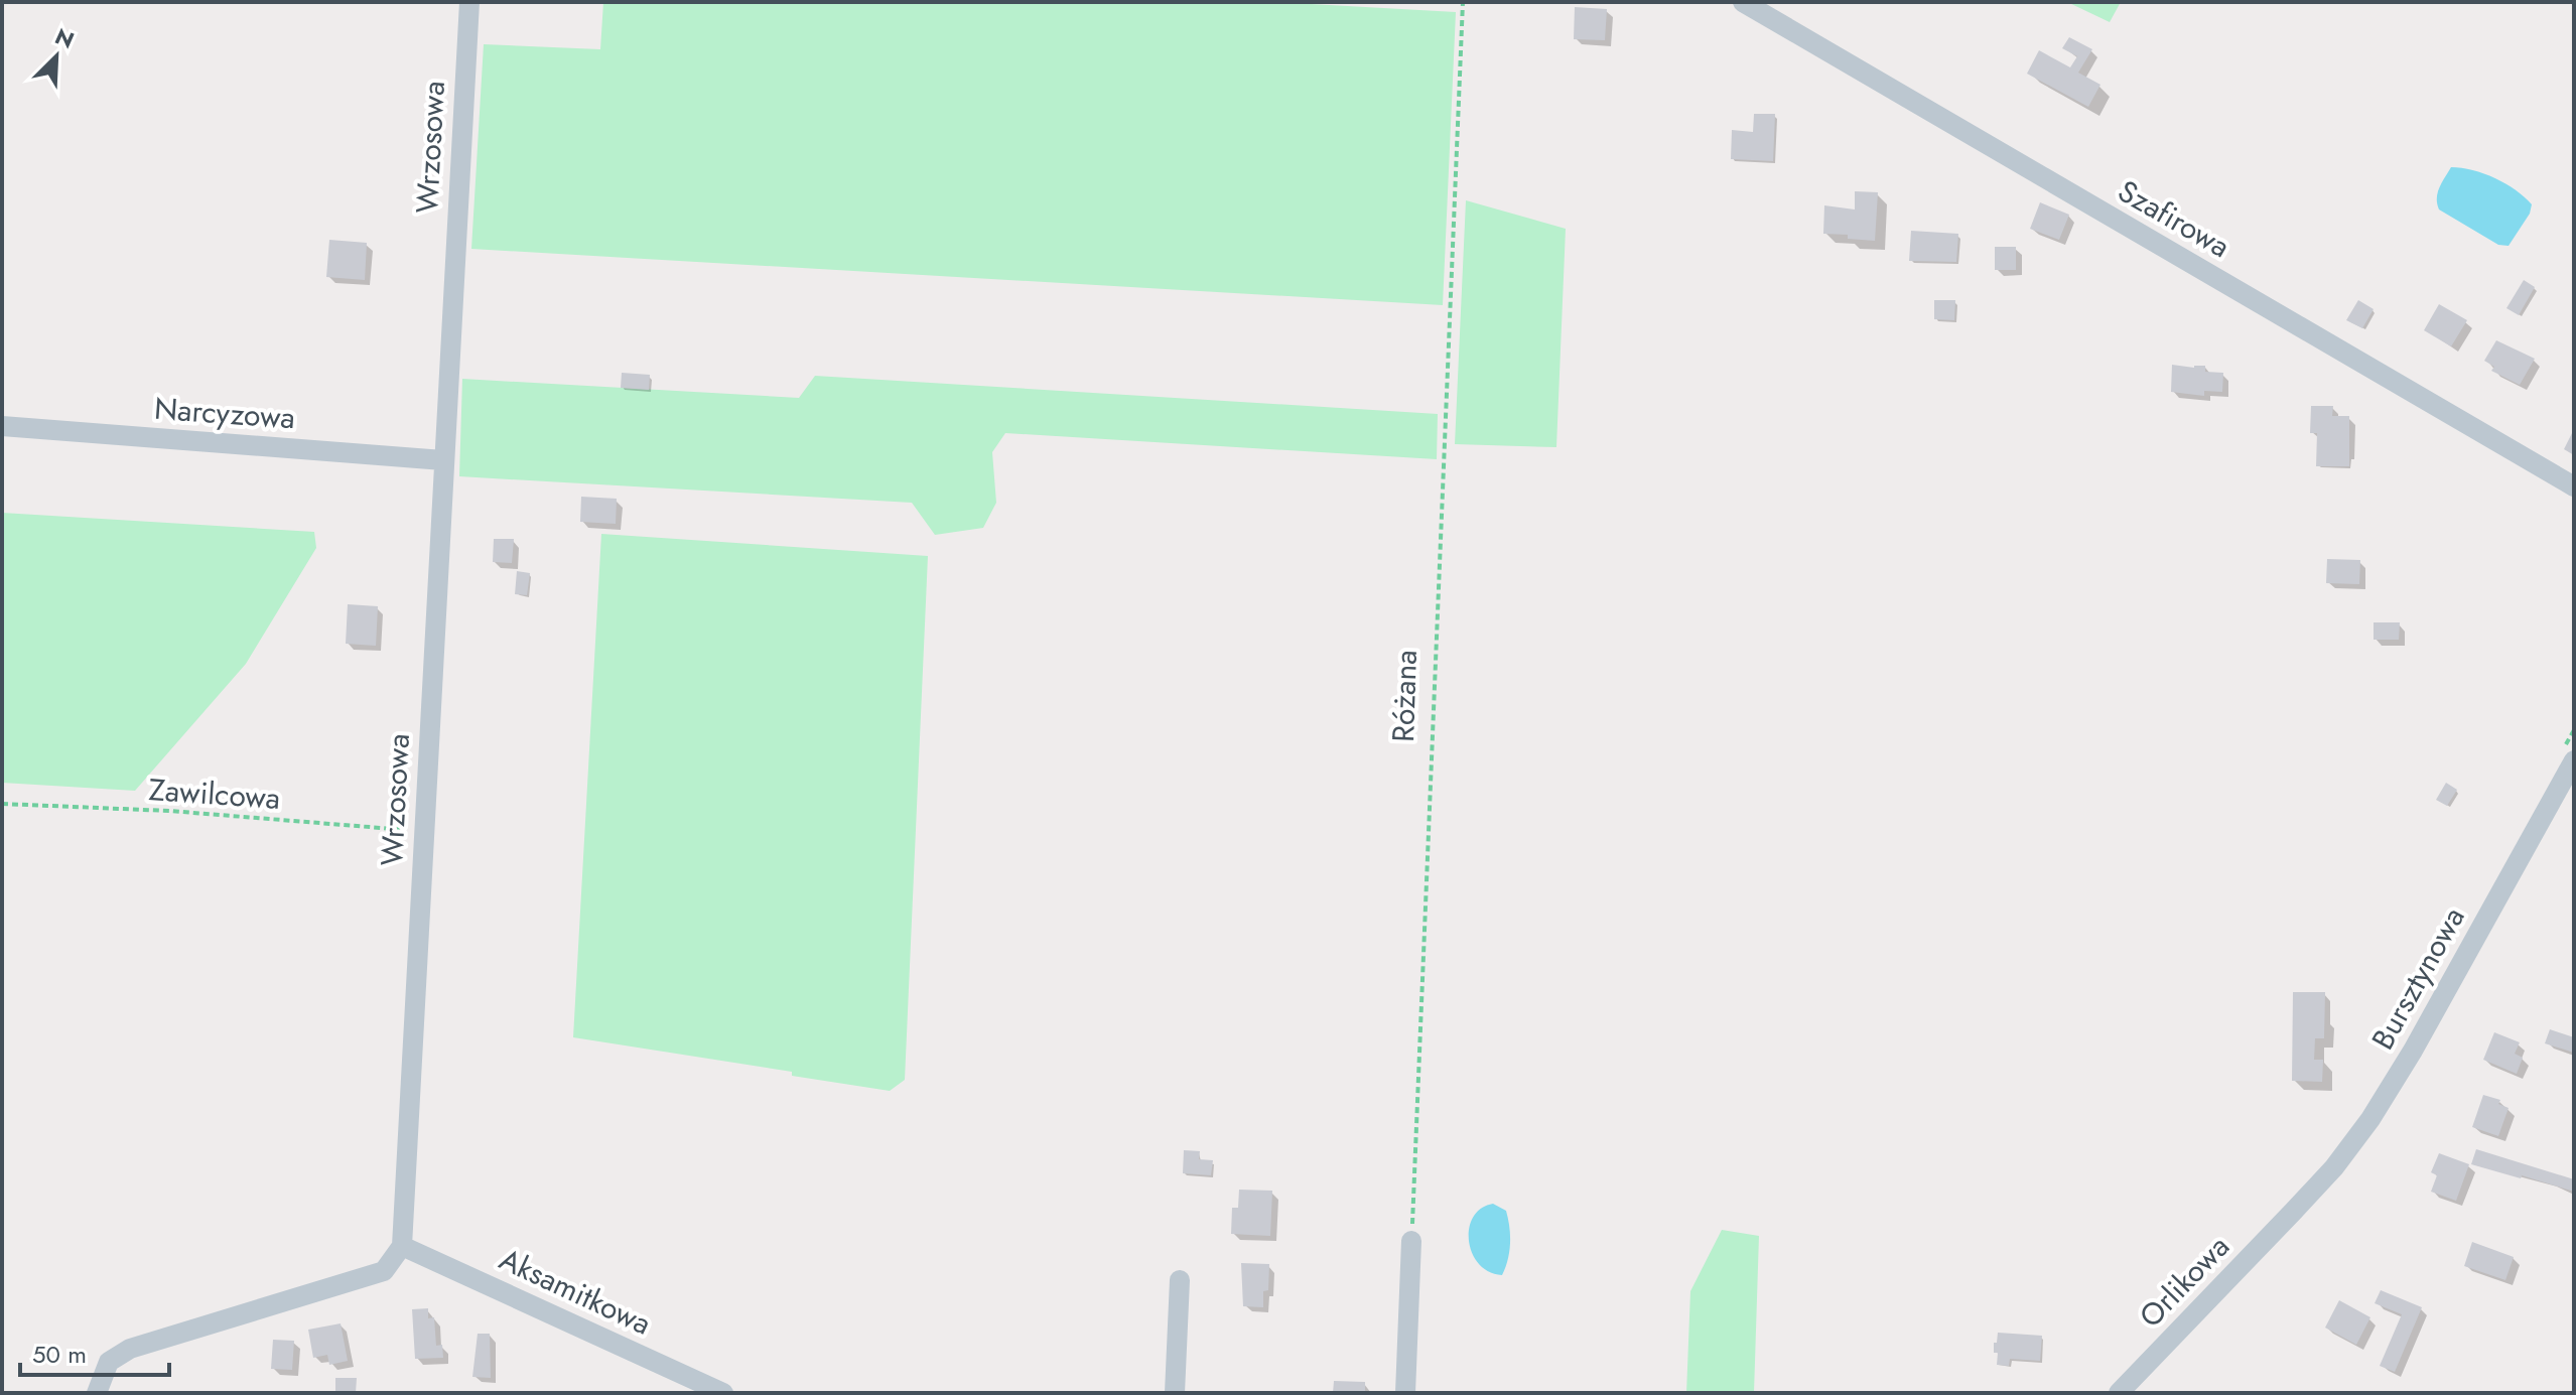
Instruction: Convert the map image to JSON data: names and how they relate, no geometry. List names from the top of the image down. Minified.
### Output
{"streets":{"street":["Wrzosowa","Szafirowa","Narcyzowa","Bursztynowa","Orlikowa","Aksamitkowa"],"path":["Różana","Zawilcowa"]},"crossings":[["Wrzosowa","Narcyzowa"],["Wrzosowa","Zawilcowa"],["Wrzosowa","Aksamitkowa"],["Bursztynowa","Orlikowa"]],"scale_bar":"50 m","north":"top right"}
